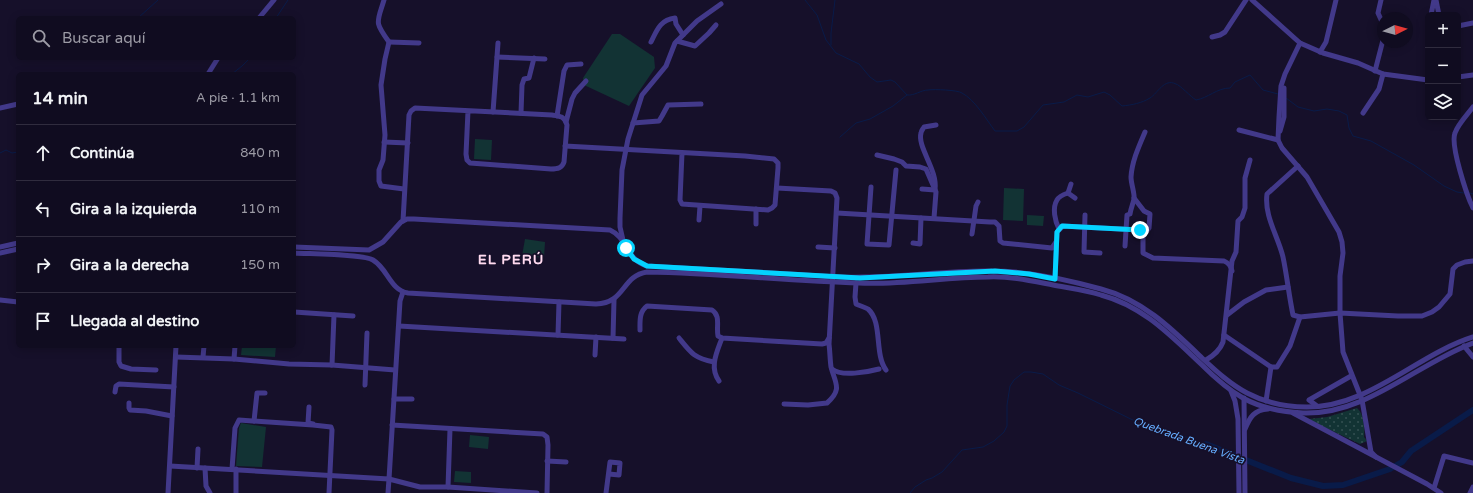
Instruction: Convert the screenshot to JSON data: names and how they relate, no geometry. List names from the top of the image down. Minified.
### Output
{"districts":["EL PERÚ"],"water":["Quebrada Buena Vista"],"north":"right","page":{"map_buttons":["+","−"],"search":"Buscar aquí","heading":["14 min","A pie · 1.1 km"],"list":[["Continúa","840 m"],["Gira a la izquierda","110 m"],["Gira a la derecha","150 m"],"Llegada al destino"]}}
